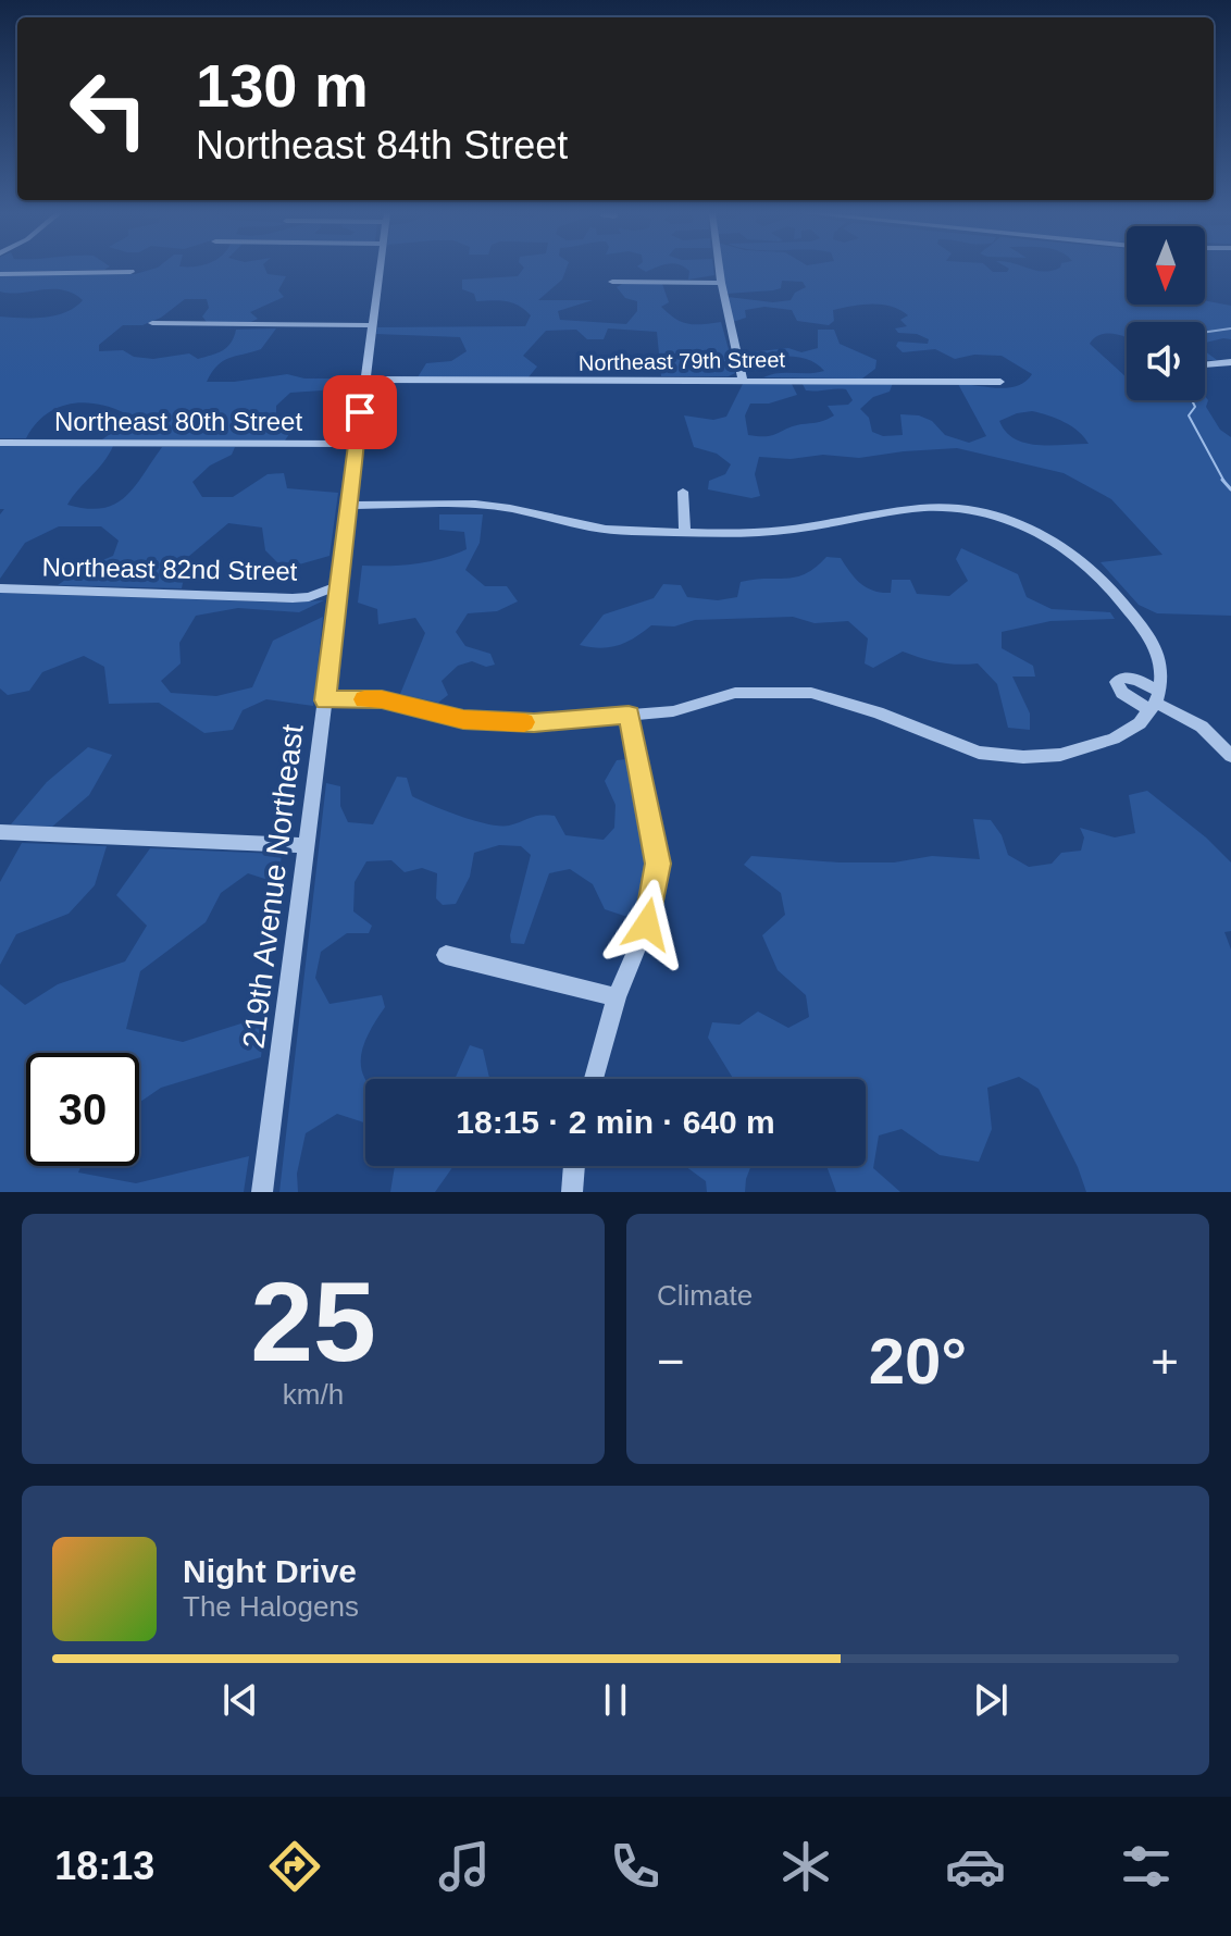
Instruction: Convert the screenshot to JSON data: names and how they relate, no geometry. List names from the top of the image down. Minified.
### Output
{"streets":{"street":["Northeast 79th Street","Northeast 80th Street","Northeast 82nd Street","219th Avenue Northeast"]},"crossings":[["Northeast 79th Street","219th Avenue Northeast"],["Northeast 80th Street","219th Avenue Northeast"],["Northeast 82nd Street","219th Avenue Northeast"]],"north":"bottom","page":{"turn":["130 m","Northeast 84th Street"],"limit":"30","trip":"18:15 · 2 min · 640 m","tile":[["25","km/h"],"Climate"],"heat":["−","20°","+"],"song":["Night Drive","The Halogens"],"tabs":"18:13"}}
